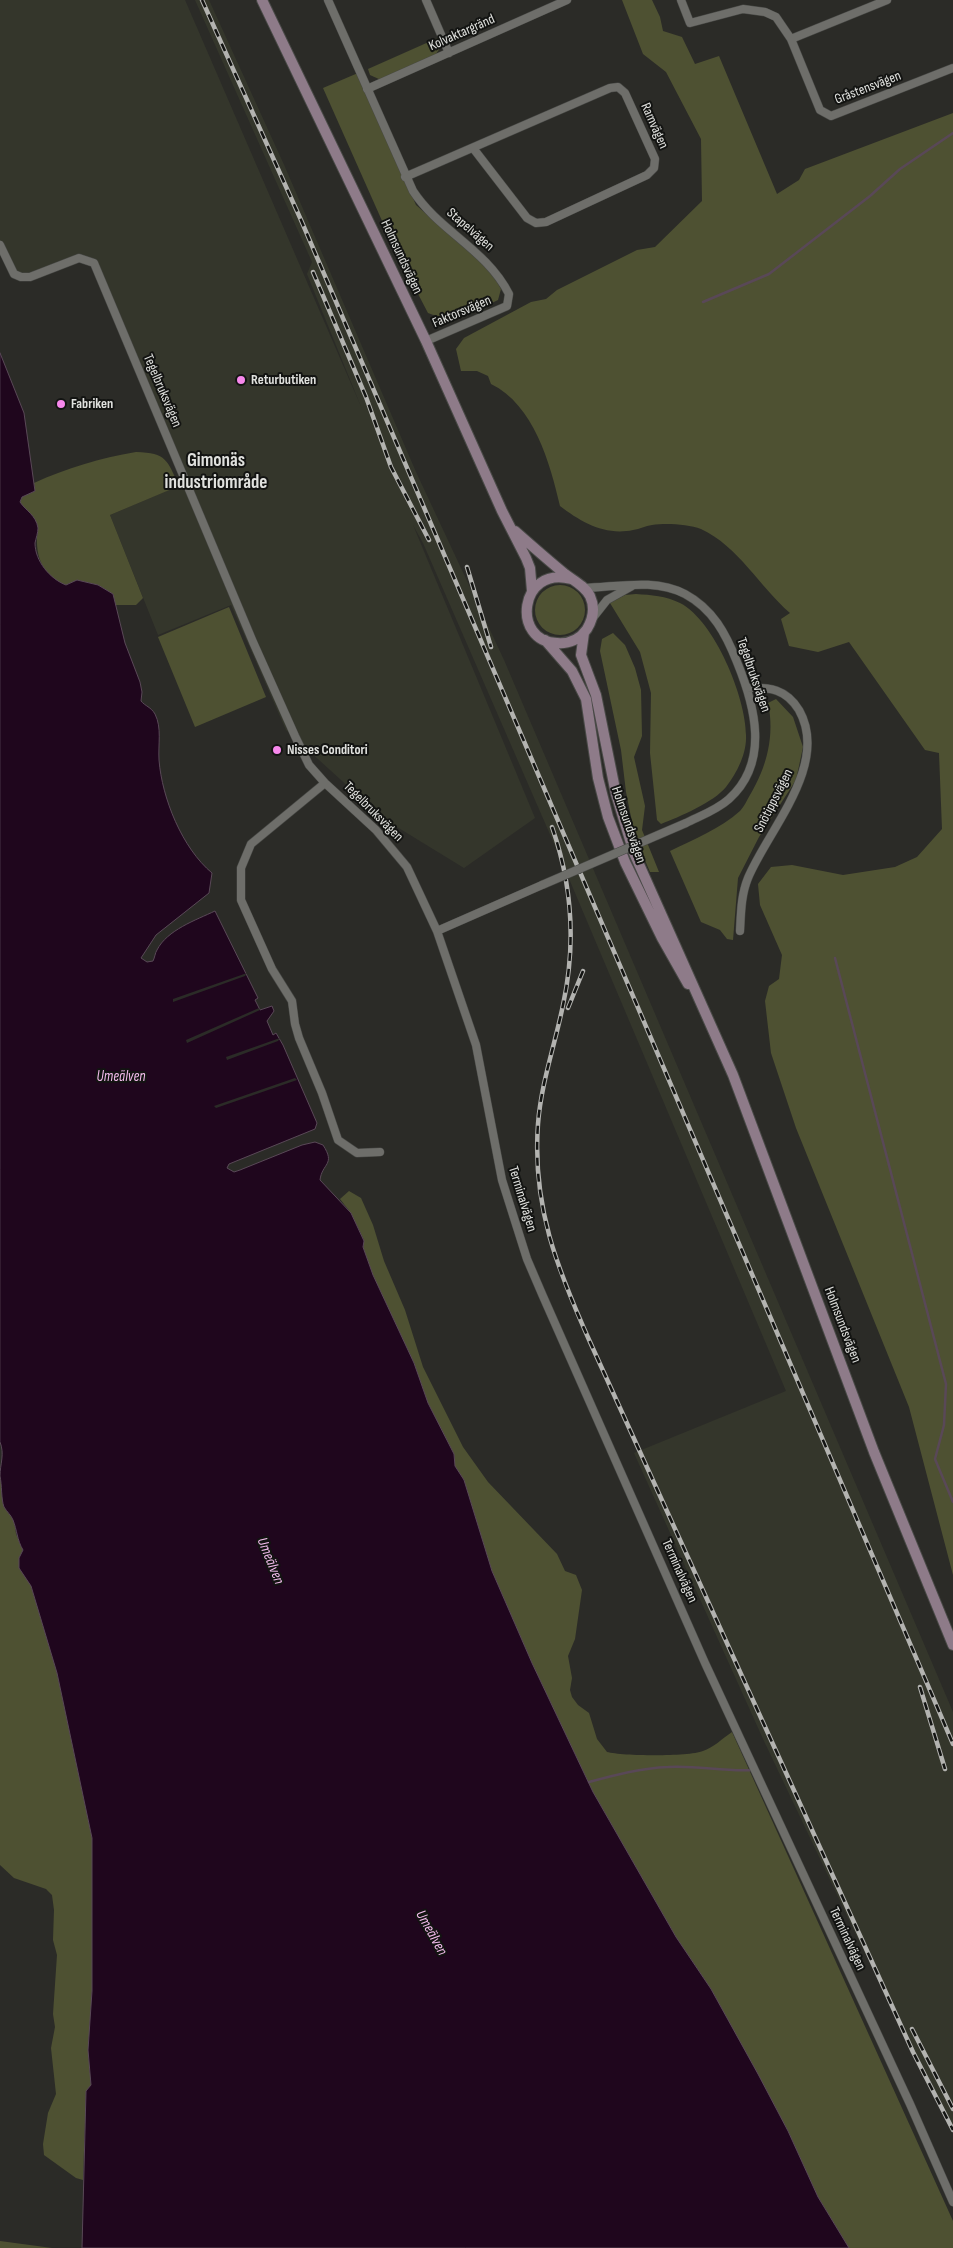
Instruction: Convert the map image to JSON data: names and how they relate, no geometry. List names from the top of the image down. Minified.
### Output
{"streets":{"main road":["Holmsundsvägen"],"street":["Kolvaktargränd","Gråstensvägen","Ramvägen","Stapelvägen","Faktorsvägen","Tegelbruksvägen","Snötippsvägen","Terminalvägen"]},"crossings":[["Ramvägen","Stapelvägen"],["Stapelvägen","Faktorsvägen"],["Holmsundsvägen","Faktorsvägen"],["Holmsundsvägen","Tegelbruksvägen"],["Tegelbruksvägen","Snötippsvägen"],["Tegelbruksvägen","Terminalvägen"]],"districts":["Gimonäs industriområde"],"water":["Umeälven"],"places":["Returbutiken","Fabriken","Nisses Conditori"]}
